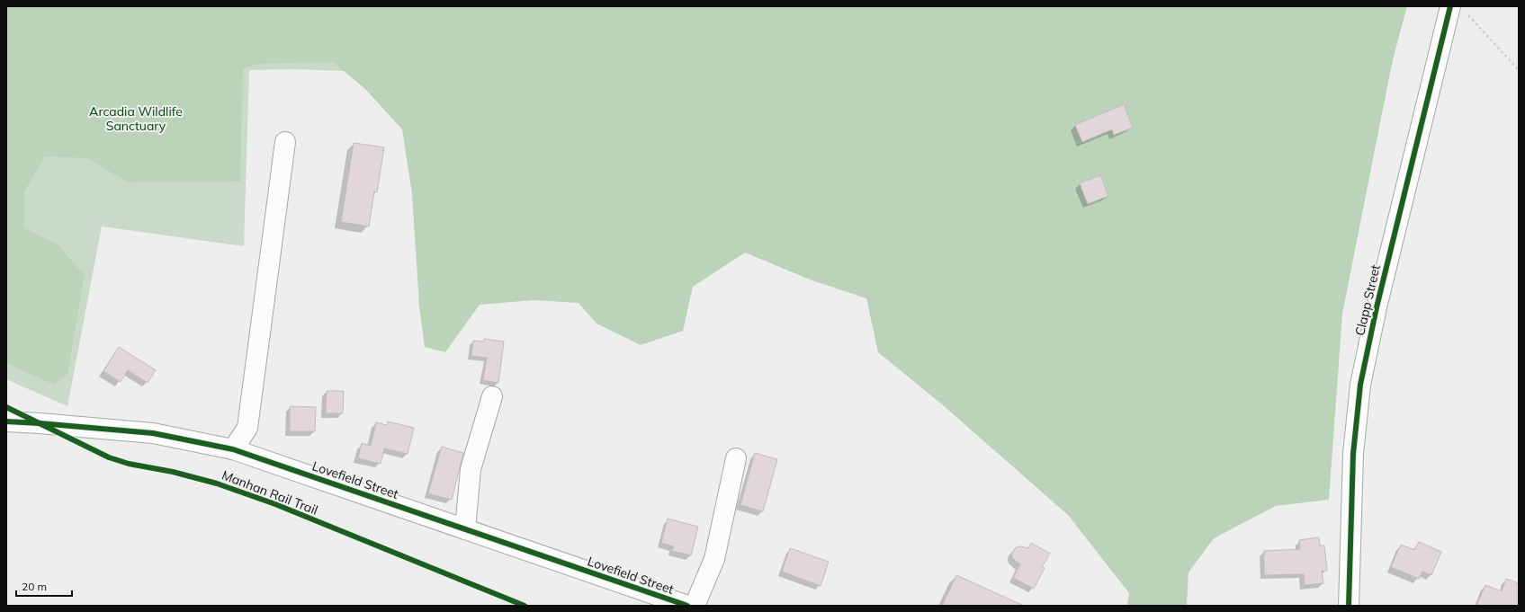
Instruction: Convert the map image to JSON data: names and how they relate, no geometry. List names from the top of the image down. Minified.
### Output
{"streets":{"street":["Clapp Street","Lovefield Street"],"cycle path":["Manhan Rail Trail"]},"parks":["Arcadia Wildlife Sanctuary"],"scale_bar":"20 m"}
